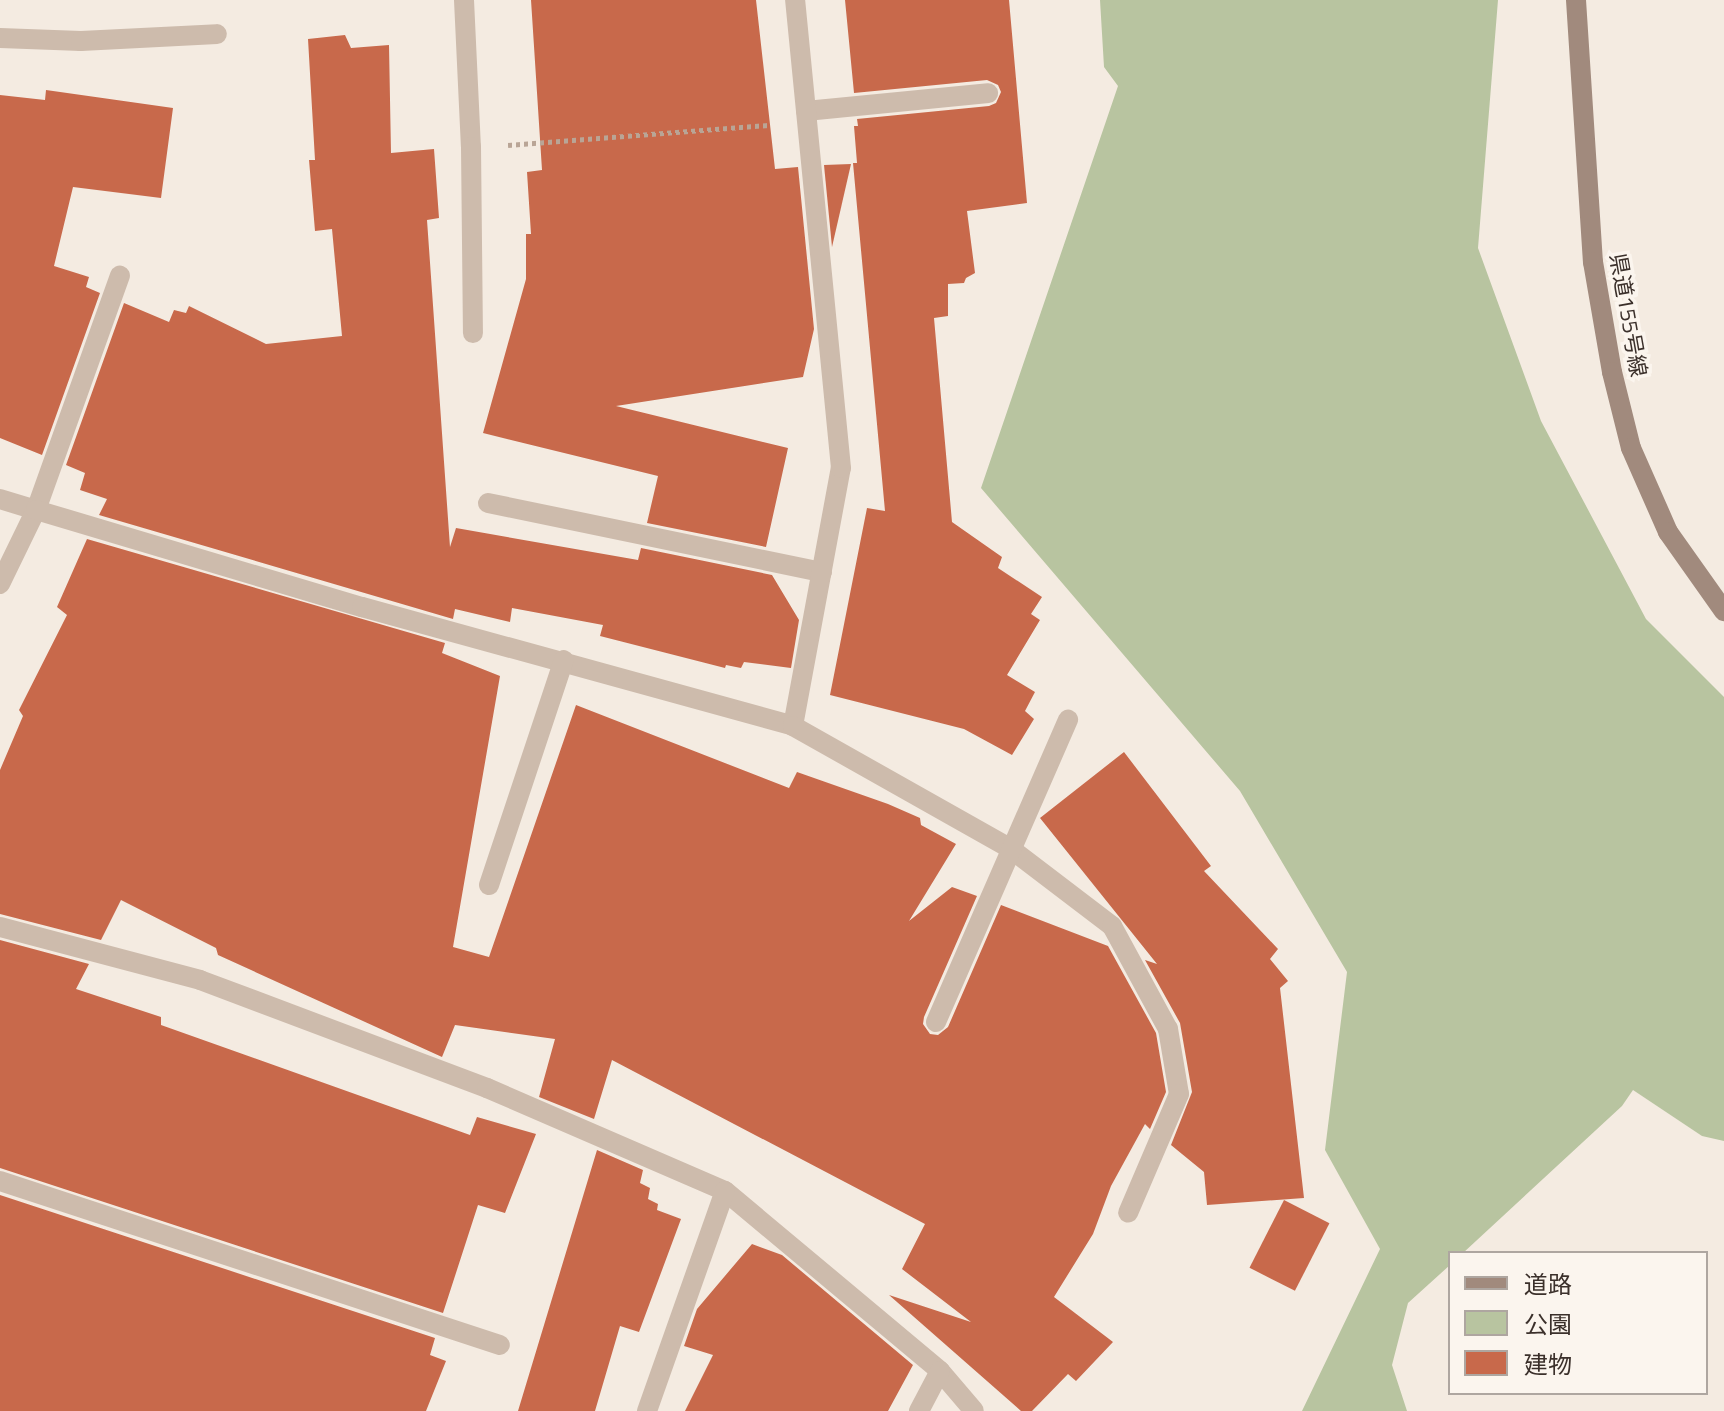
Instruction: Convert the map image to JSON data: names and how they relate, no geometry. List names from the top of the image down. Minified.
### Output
{"streets":{"main road":["県道155号線"]},"legend":["道路","公園","建物"]}
